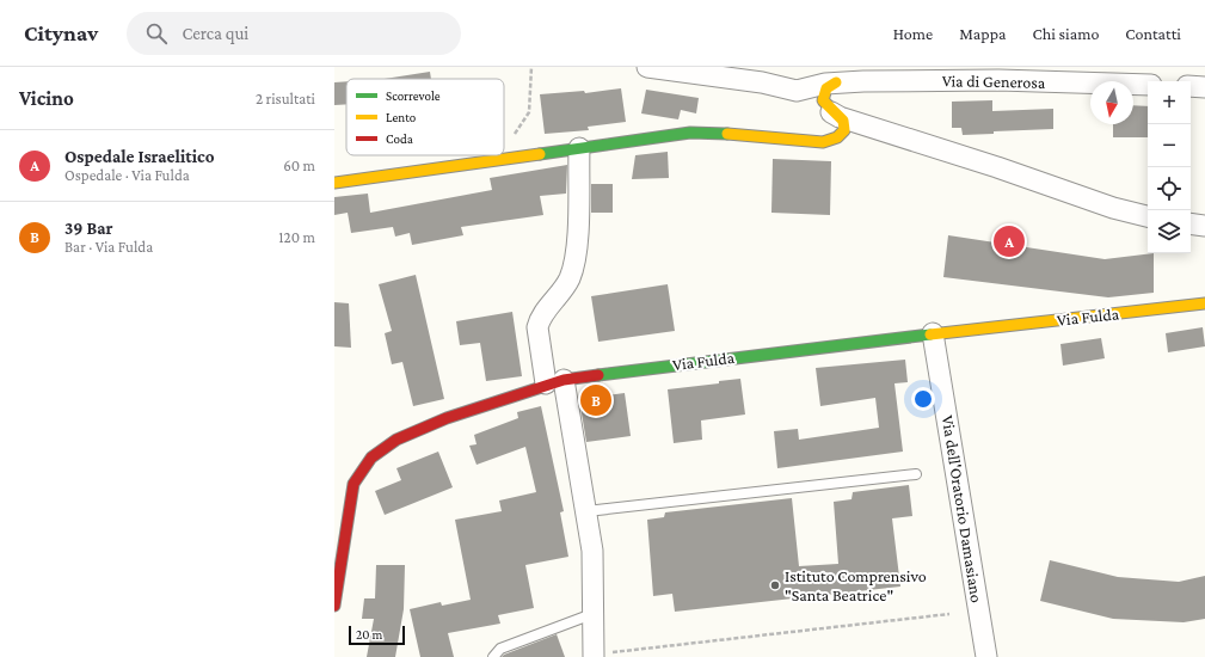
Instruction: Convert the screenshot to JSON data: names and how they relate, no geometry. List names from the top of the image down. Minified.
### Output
{"streets":{"street":["Via di Generosa","Via Fulda","Via dell'Oratorio Damasiano"]},"crossings":[["Via Fulda","Via dell'Oratorio Damasiano"]],"places":["Istituto Comprensivo \"Santa Beatrice\""],"legend":["Scorrevole","Lento","Coda"],"scale_bar":"20 m","north":"bottom","page":{"header":"Citynav","search":"Cerca qui","nav":["Home","Mappa","Chi siamo","Contatti"],"heading":["Vicino","2 risultati"],"map_buttons":["+","−"],"list":[{"mark":"A","name":"Ospedale Israelitico","note":"Ospedale · Via Fulda","value":"60 m"},{"mark":"B","name":"39 Bar","note":"Bar · Via Fulda","value":"120 m"}],"pins":["A","B"],"scale":"20 m"}}
